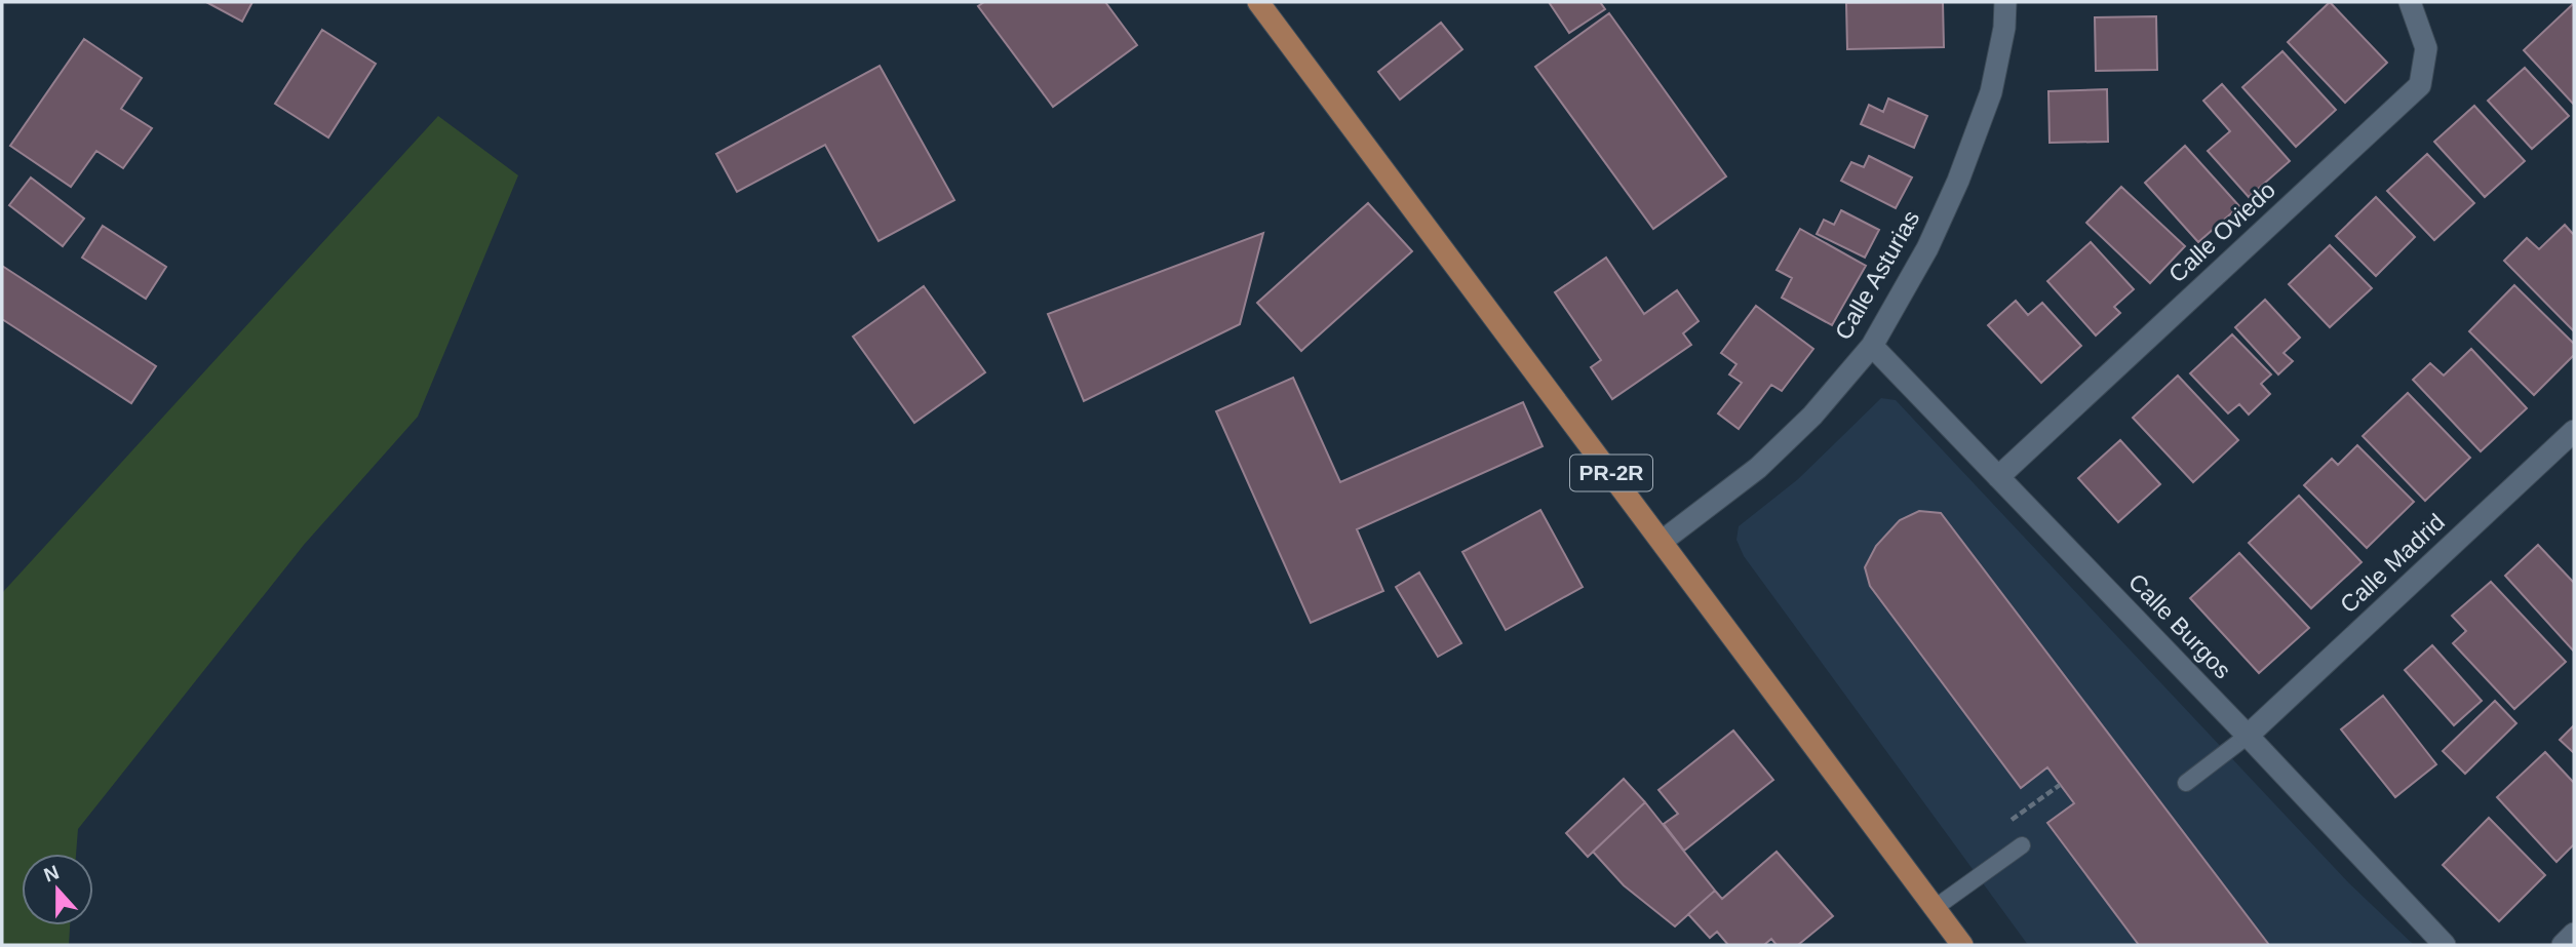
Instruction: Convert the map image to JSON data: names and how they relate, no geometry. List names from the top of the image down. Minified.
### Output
{"streets":{"main road":["PR-2R"],"street":["Calle Oviedo","Calle Asturias","Calle Madrid","Calle Burgos"]},"crossings":[["Calle Oviedo","Calle Burgos"],["Calle Asturias","PR-2R"],["Calle Asturias","Calle Burgos"],["Calle Madrid","Calle Burgos"]],"north":"top"}
